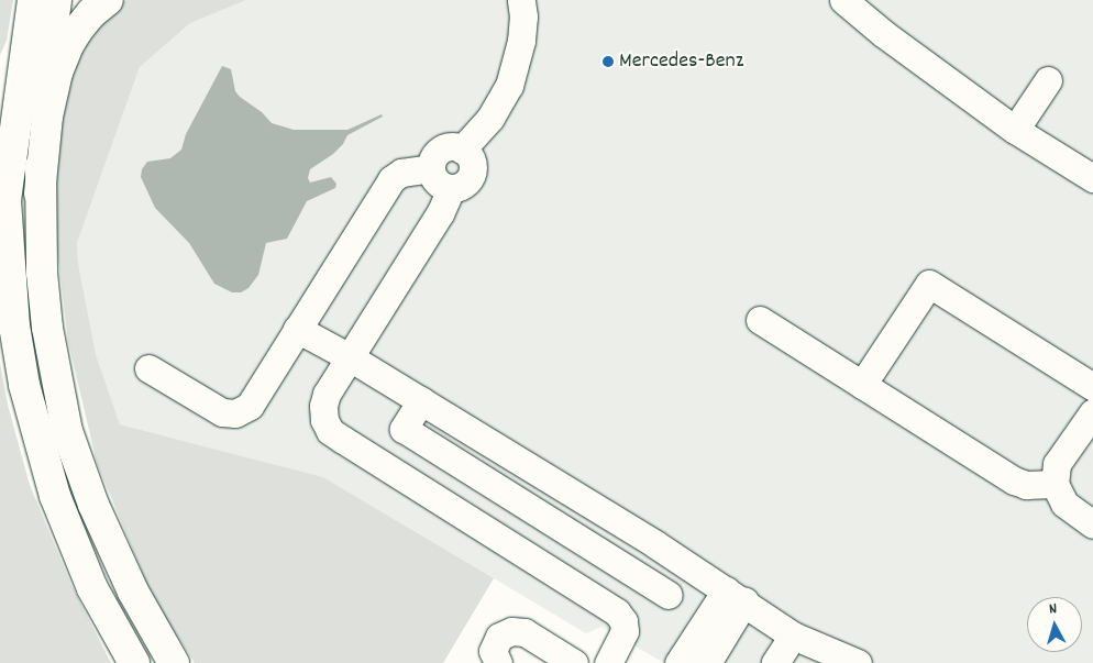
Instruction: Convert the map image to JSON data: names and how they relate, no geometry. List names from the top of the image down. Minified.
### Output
{"places":["Mercedes-Benz"],"north":"top"}
